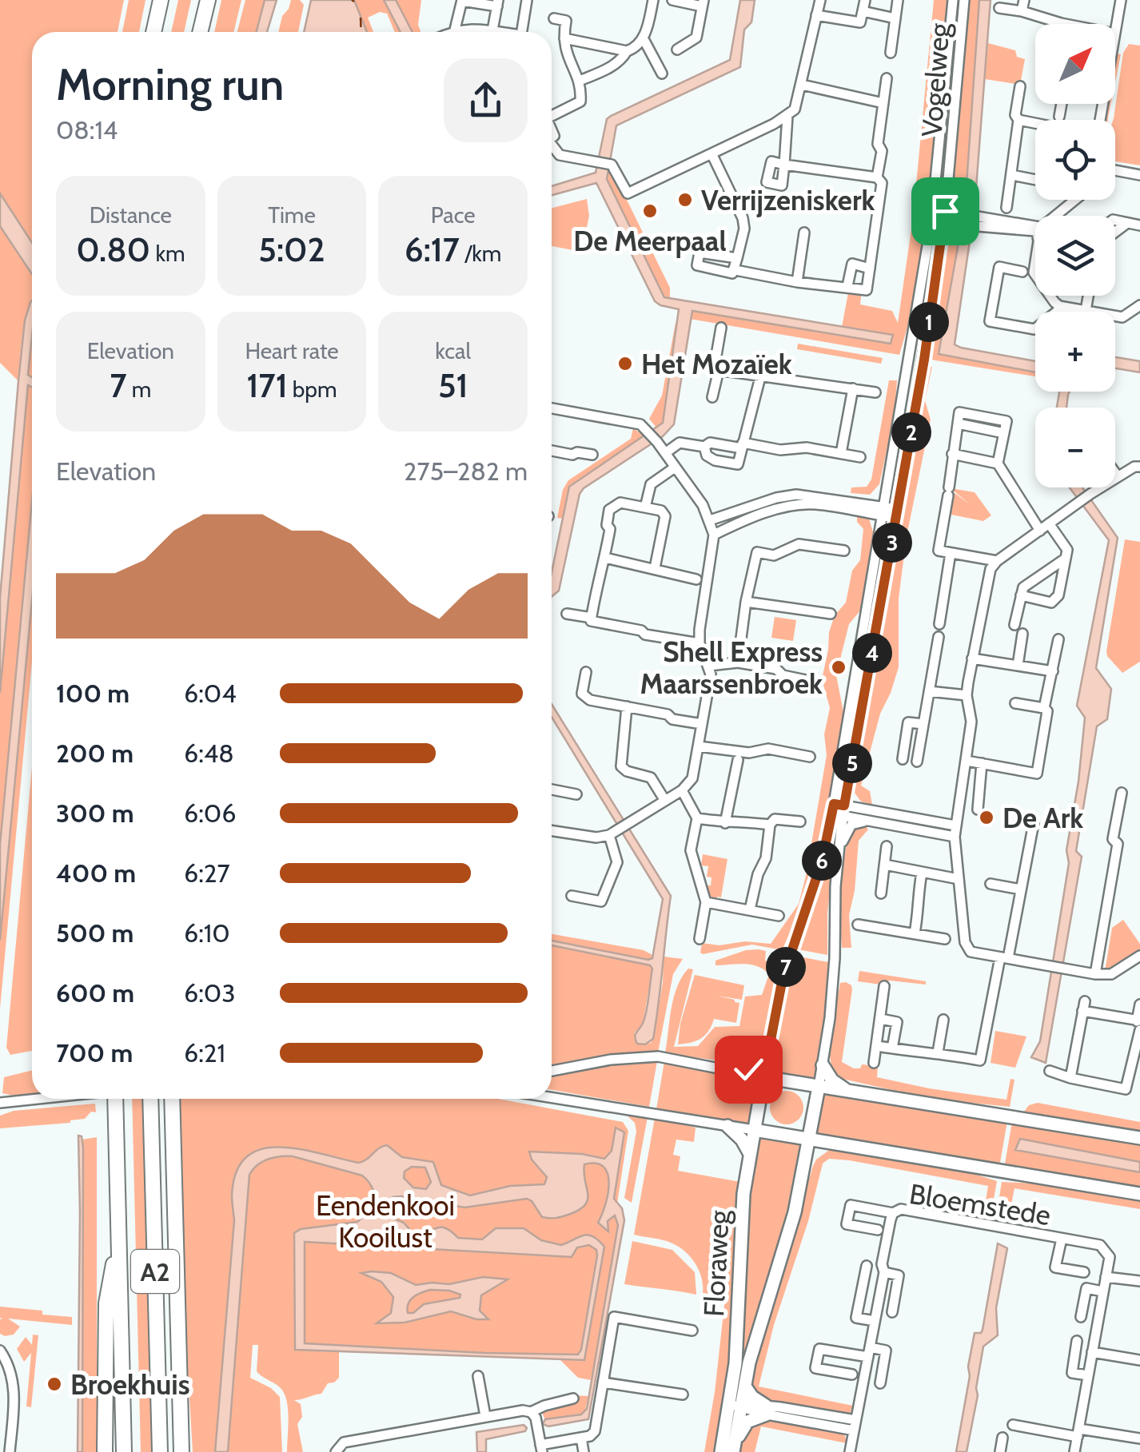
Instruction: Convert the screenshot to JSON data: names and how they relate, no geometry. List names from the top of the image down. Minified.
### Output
{"streets":{"highway":["A2"],"main road":["Floraweg"],"street":["Vogelweg","Bloemstede"]},"crossings":[["Vogelweg","Floraweg"]],"parks":["Eendenkooi Kooilust"],"places":["Verrijzeniskerk","De Meerpaal","Het Mozaïek","Shell Express Maarssenbroek","De Ark","Broekhuis"],"north":"top right","page":{"map_buttons":["+","−"],"heading":["Morning run","08:14"],"stats":[["Distance","0.80 km"],["Time","5:02"],["Pace","6:17 /km"],["Elevation","7 m"],["Heart rate","171 bpm"],["kcal","51"]],"pins":["1","2","3","4","5","6","7"],"chart":["Elevation","275–282 m"],"list":[{"name":"100 m","note":"6:04"},{"name":"200 m","note":"6:48"},{"name":"300 m","note":"6:06"},{"name":"400 m","note":"6:27"},{"name":"500 m","note":"6:10"},{"name":"600 m","note":"6:03"},{"name":"700 m","note":"6:21"}]}}
